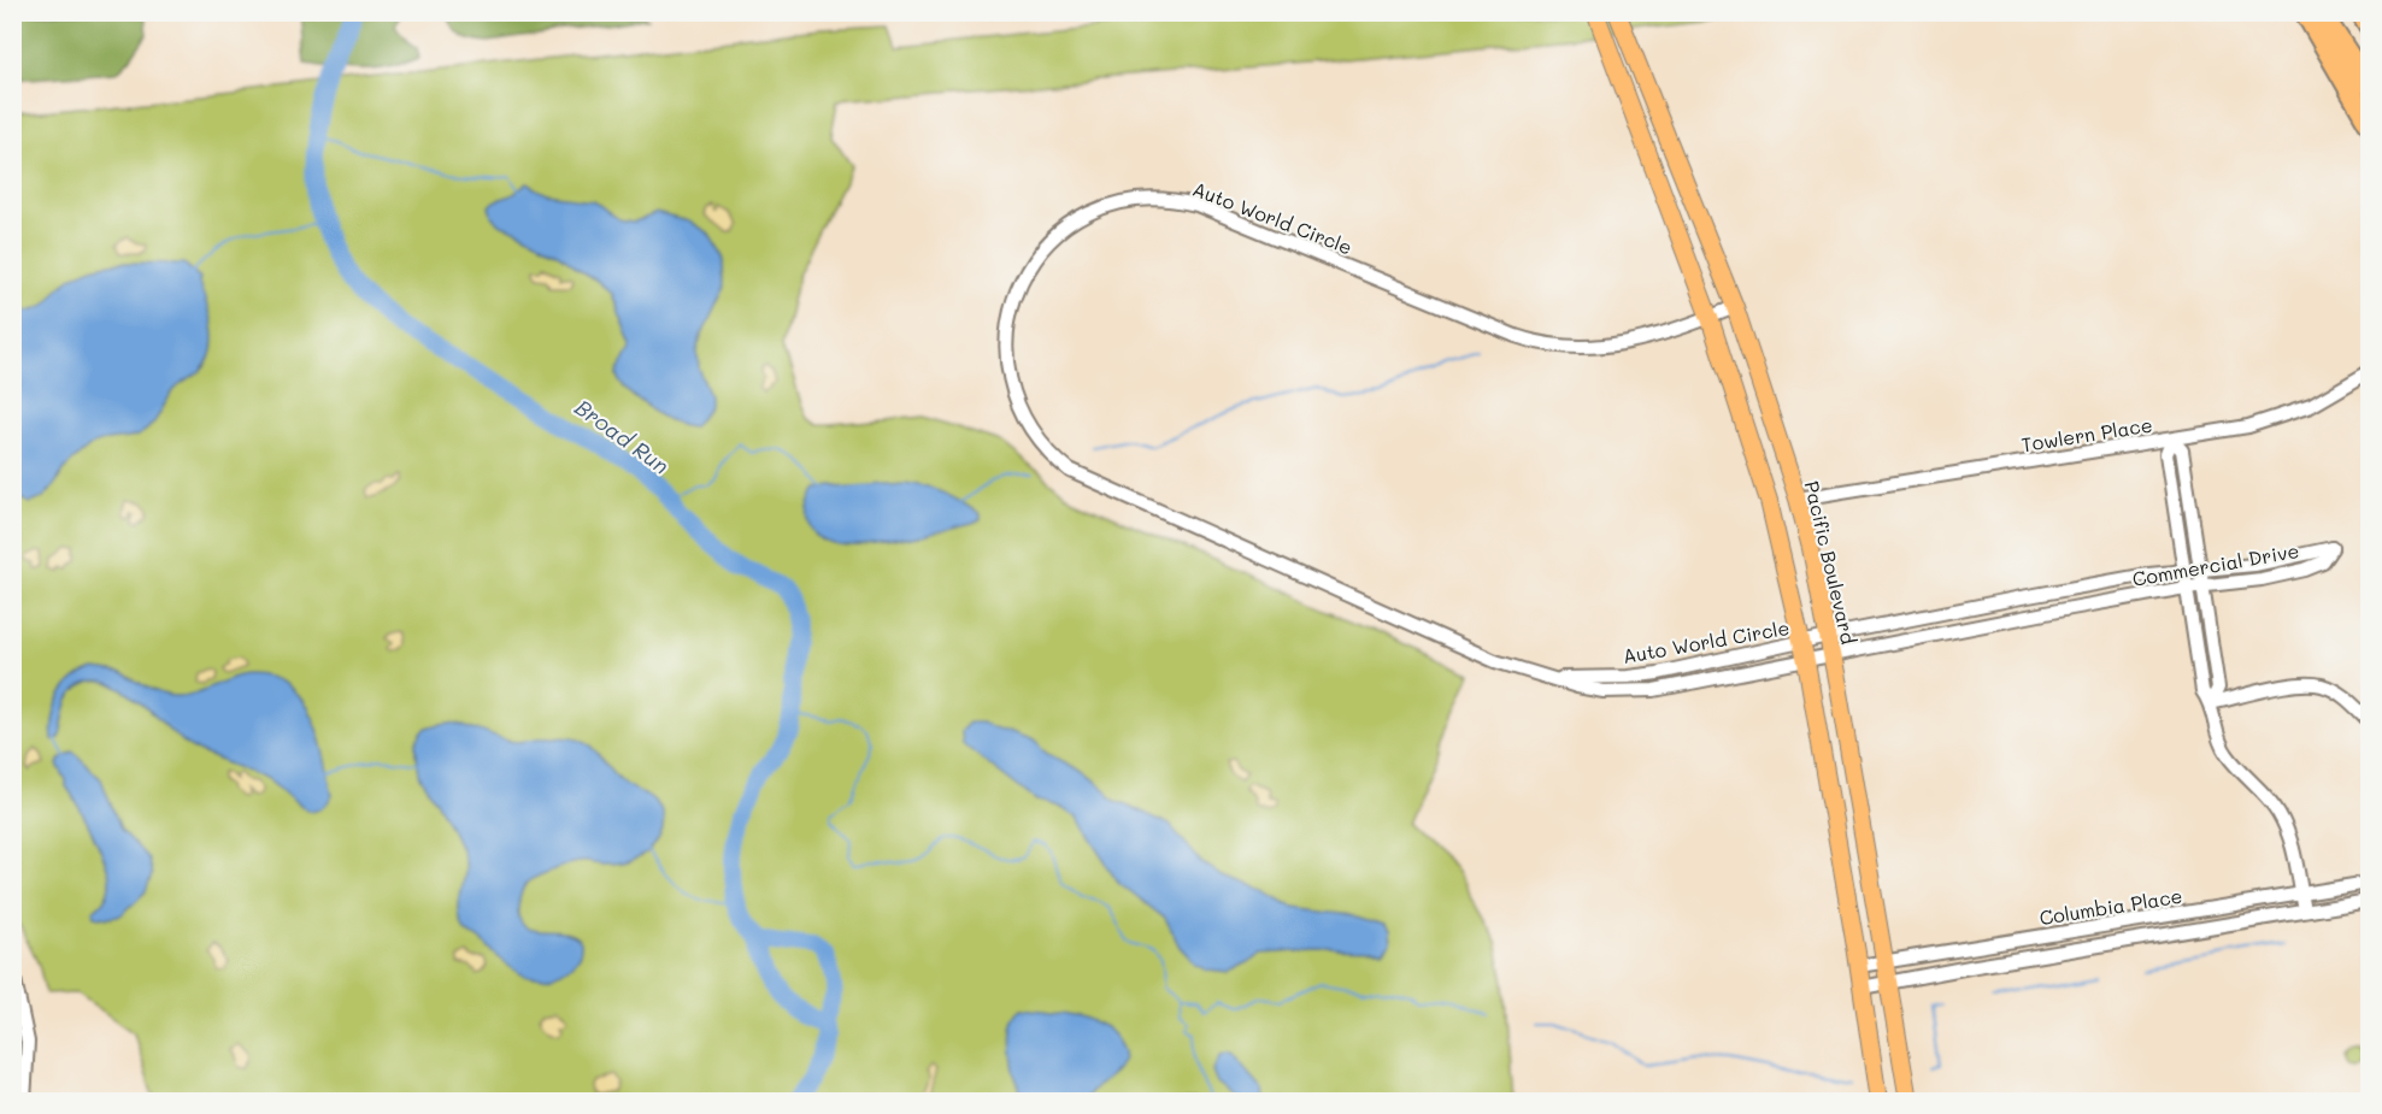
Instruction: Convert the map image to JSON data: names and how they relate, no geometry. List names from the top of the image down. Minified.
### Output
{"streets":{"main road":["Pacific Boulevard"],"street":["Auto World Circle","Towlern Place","Commercial Drive","Columbia Place"]},"crossings":[["Auto World Circle","Pacific Boulevard"],["Auto World Circle","Commercial Drive"],["Towlern Place","Pacific Boulevard"],["Pacific Boulevard","Commercial Drive"],["Pacific Boulevard","Columbia Place"]],"water":["Broad Run"]}
